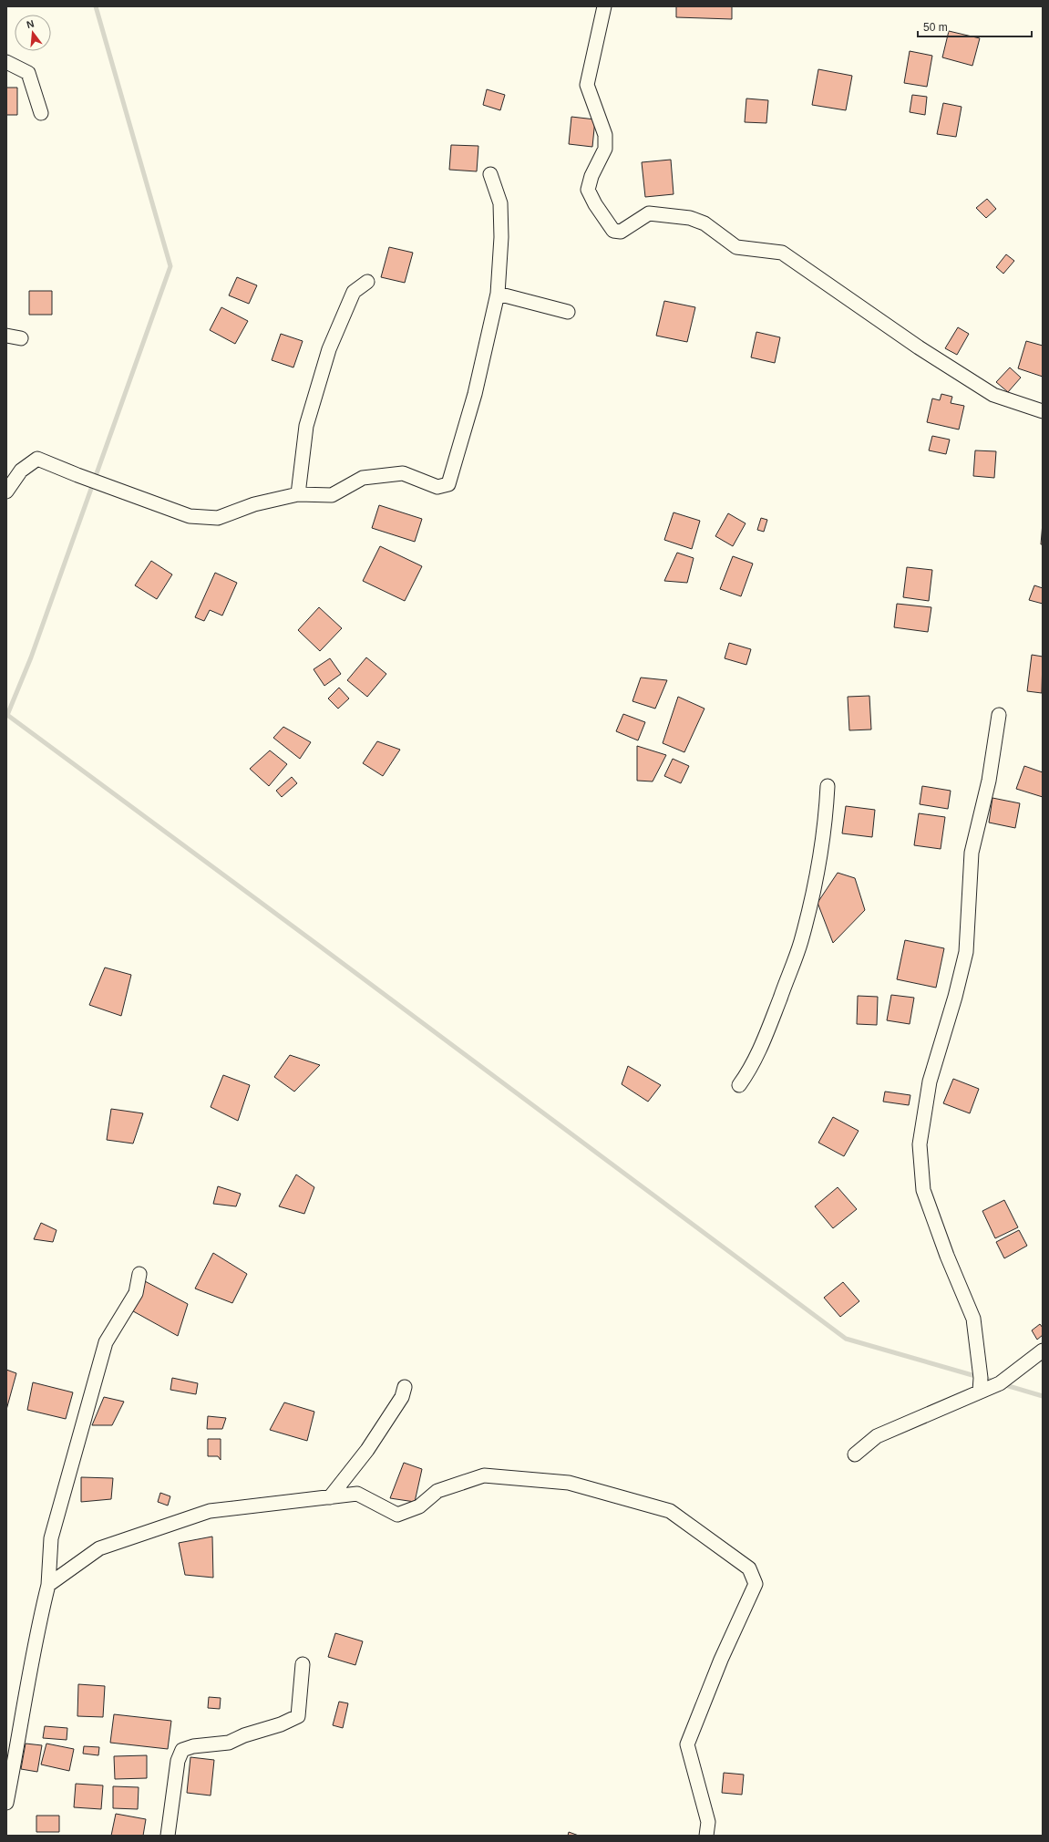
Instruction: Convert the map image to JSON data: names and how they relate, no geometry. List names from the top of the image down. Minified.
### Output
{"scale_bar":"50 m","north":"top"}
